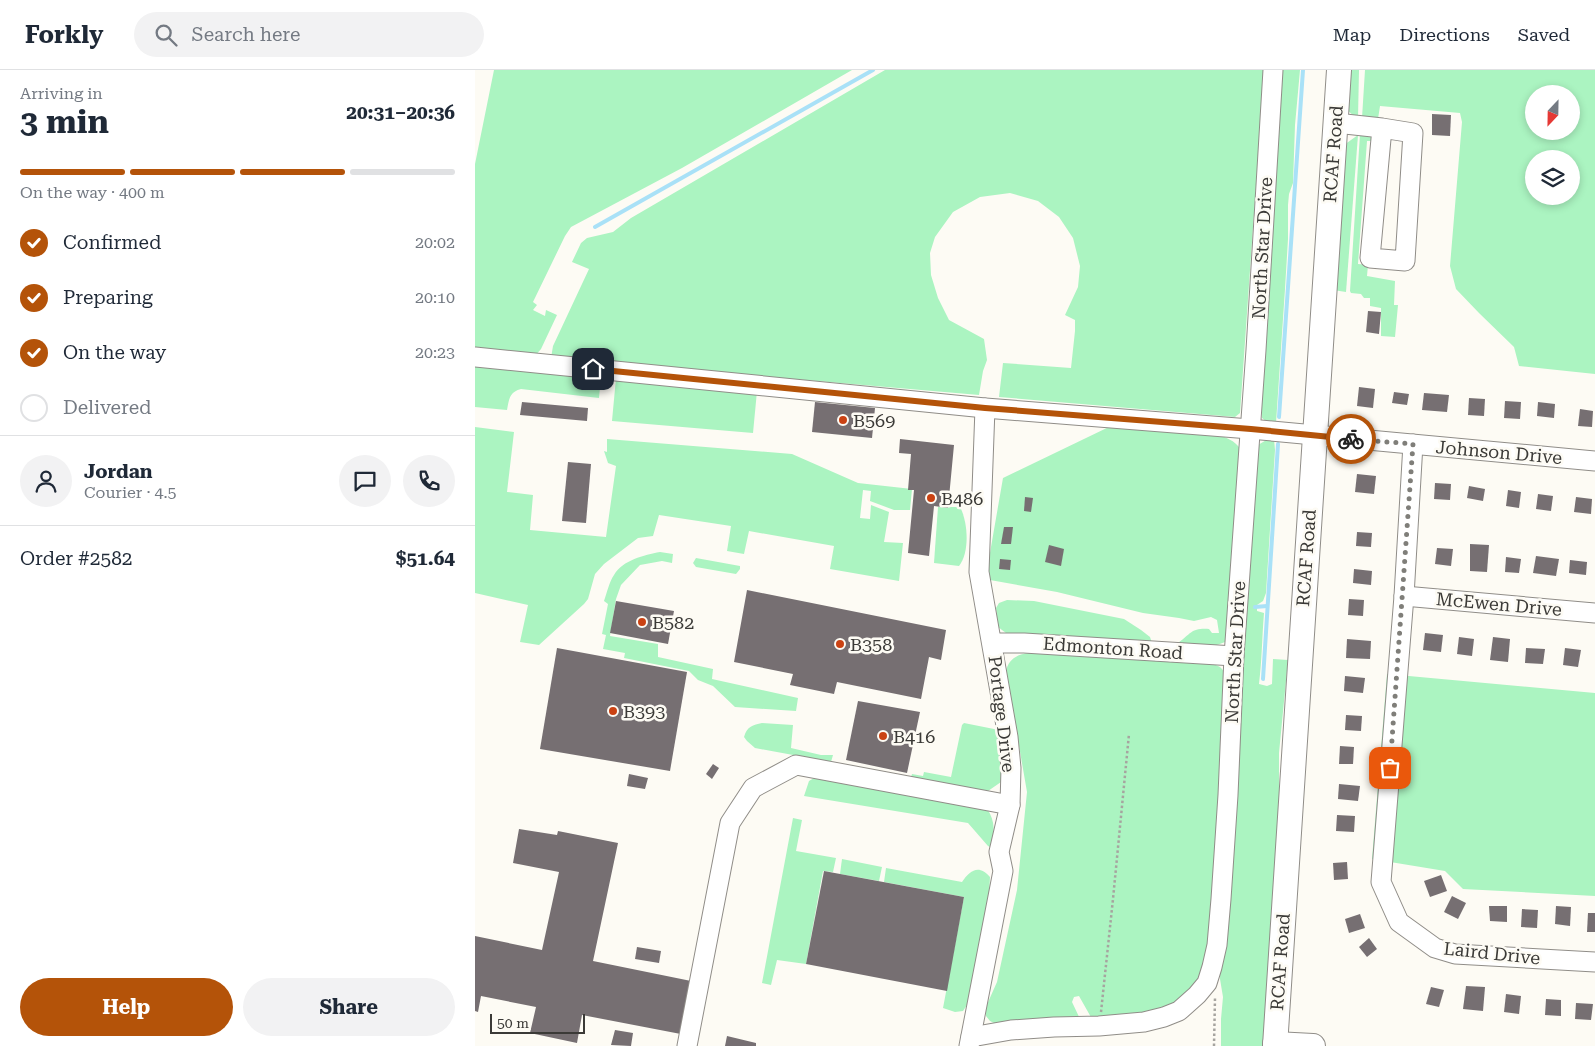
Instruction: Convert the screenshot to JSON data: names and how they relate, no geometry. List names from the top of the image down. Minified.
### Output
{"streets":{"main road":["RCAF Road"],"street":["North Star Drive","Johnson Drive","McEwen Drive","Edmonton Road","Portage Drive","Laird Drive"]},"crossings":[["RCAF Road","Johnson Drive"],["North Star Drive","Johnson Drive"],["North Star Drive","Edmonton Road"],["North Star Drive","Portage Drive"],["Johnson Drive","Portage Drive"],["Johnson Drive","Laird Drive"],["McEwen Drive","Laird Drive"],["Edmonton Road","Portage Drive"]],"places":["B569","B486","B582","B358","B393","B416"],"scale_bar":"50 m","north":"bottom","page":{"header":"Forkly","search":"Search here","nav":["Map","Directions","Saved"],"heading":["3 min","Arriving in","20:31–20:36"],"panel":["Jordan","Courier · 4.5","Order #2582","$51.64"],"bar":"On the way · 400 m","list":[["Confirmed","20:02"],["Preparing","20:10"],["On the way","20:23"],"Delivered"],"buttons":["Help","Share"],"scale":"50 m"}}
